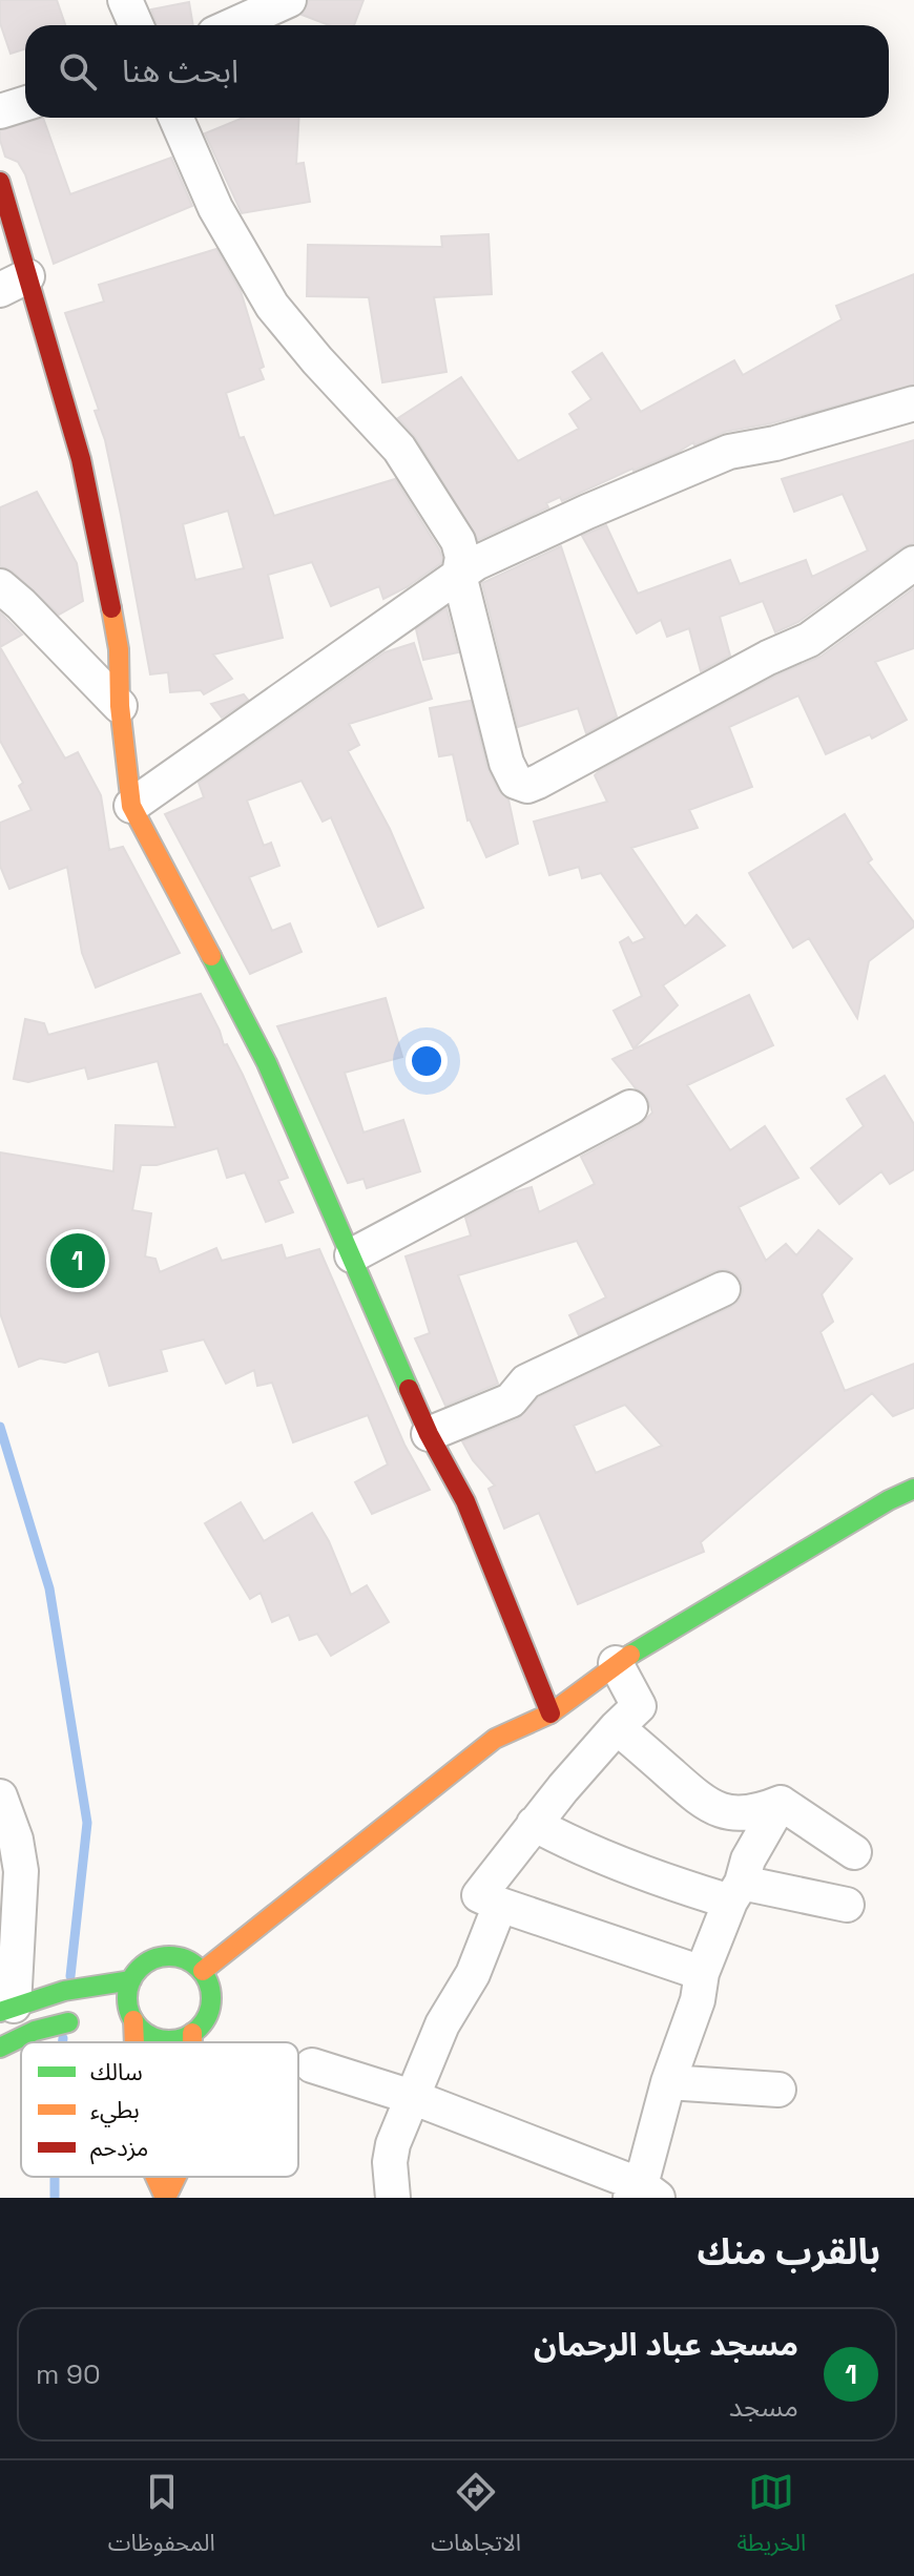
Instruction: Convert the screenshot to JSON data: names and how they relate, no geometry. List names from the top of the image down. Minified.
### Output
{"legend":["سالك","بطيء","مزدحم"],"page":{"search":"ابحث هنا","pins":"1","heading":"بالقرب منك","list":[{"mark":"1","name":"مسجد عباد الرحمان","note":"مسجد","value":"90 m"}],"nav":["الخريطة","الاتجاهات","المحفوظات"]}}
